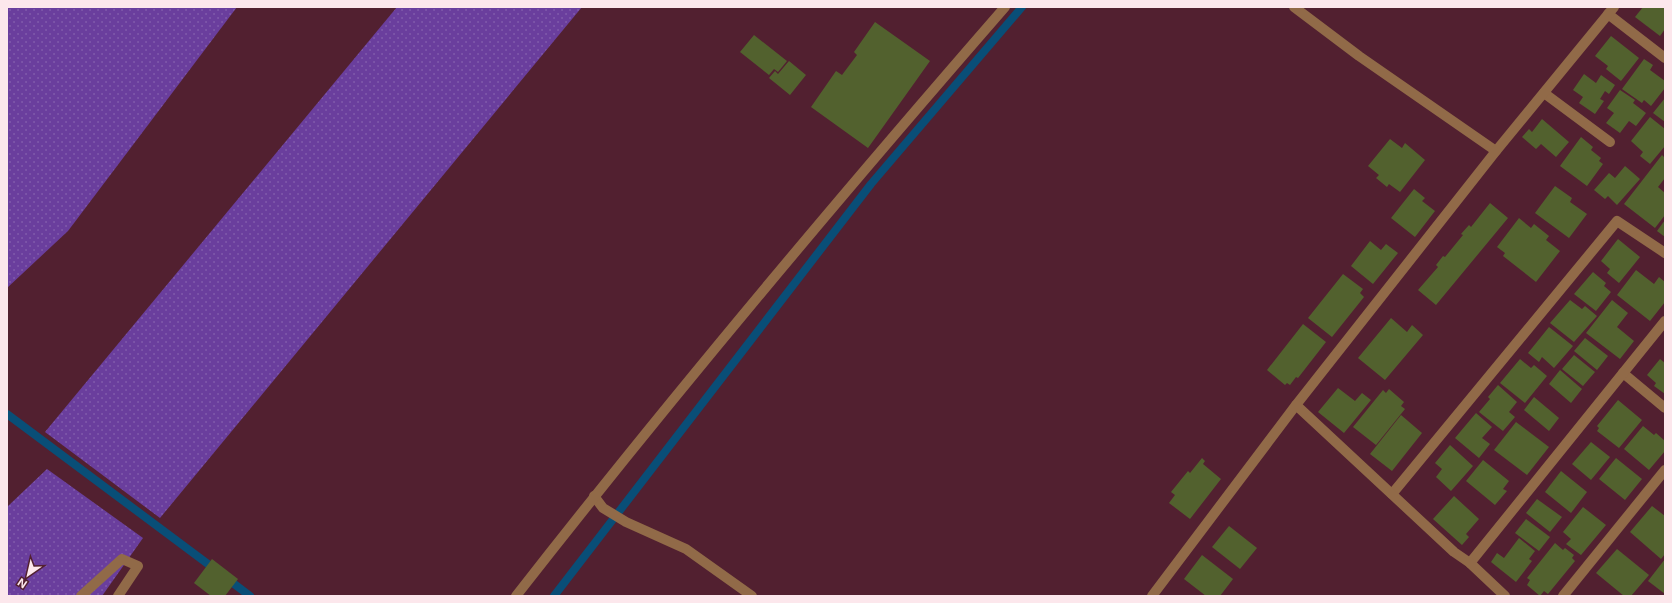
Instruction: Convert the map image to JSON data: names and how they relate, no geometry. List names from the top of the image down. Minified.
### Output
{"north":"bottom left"}
